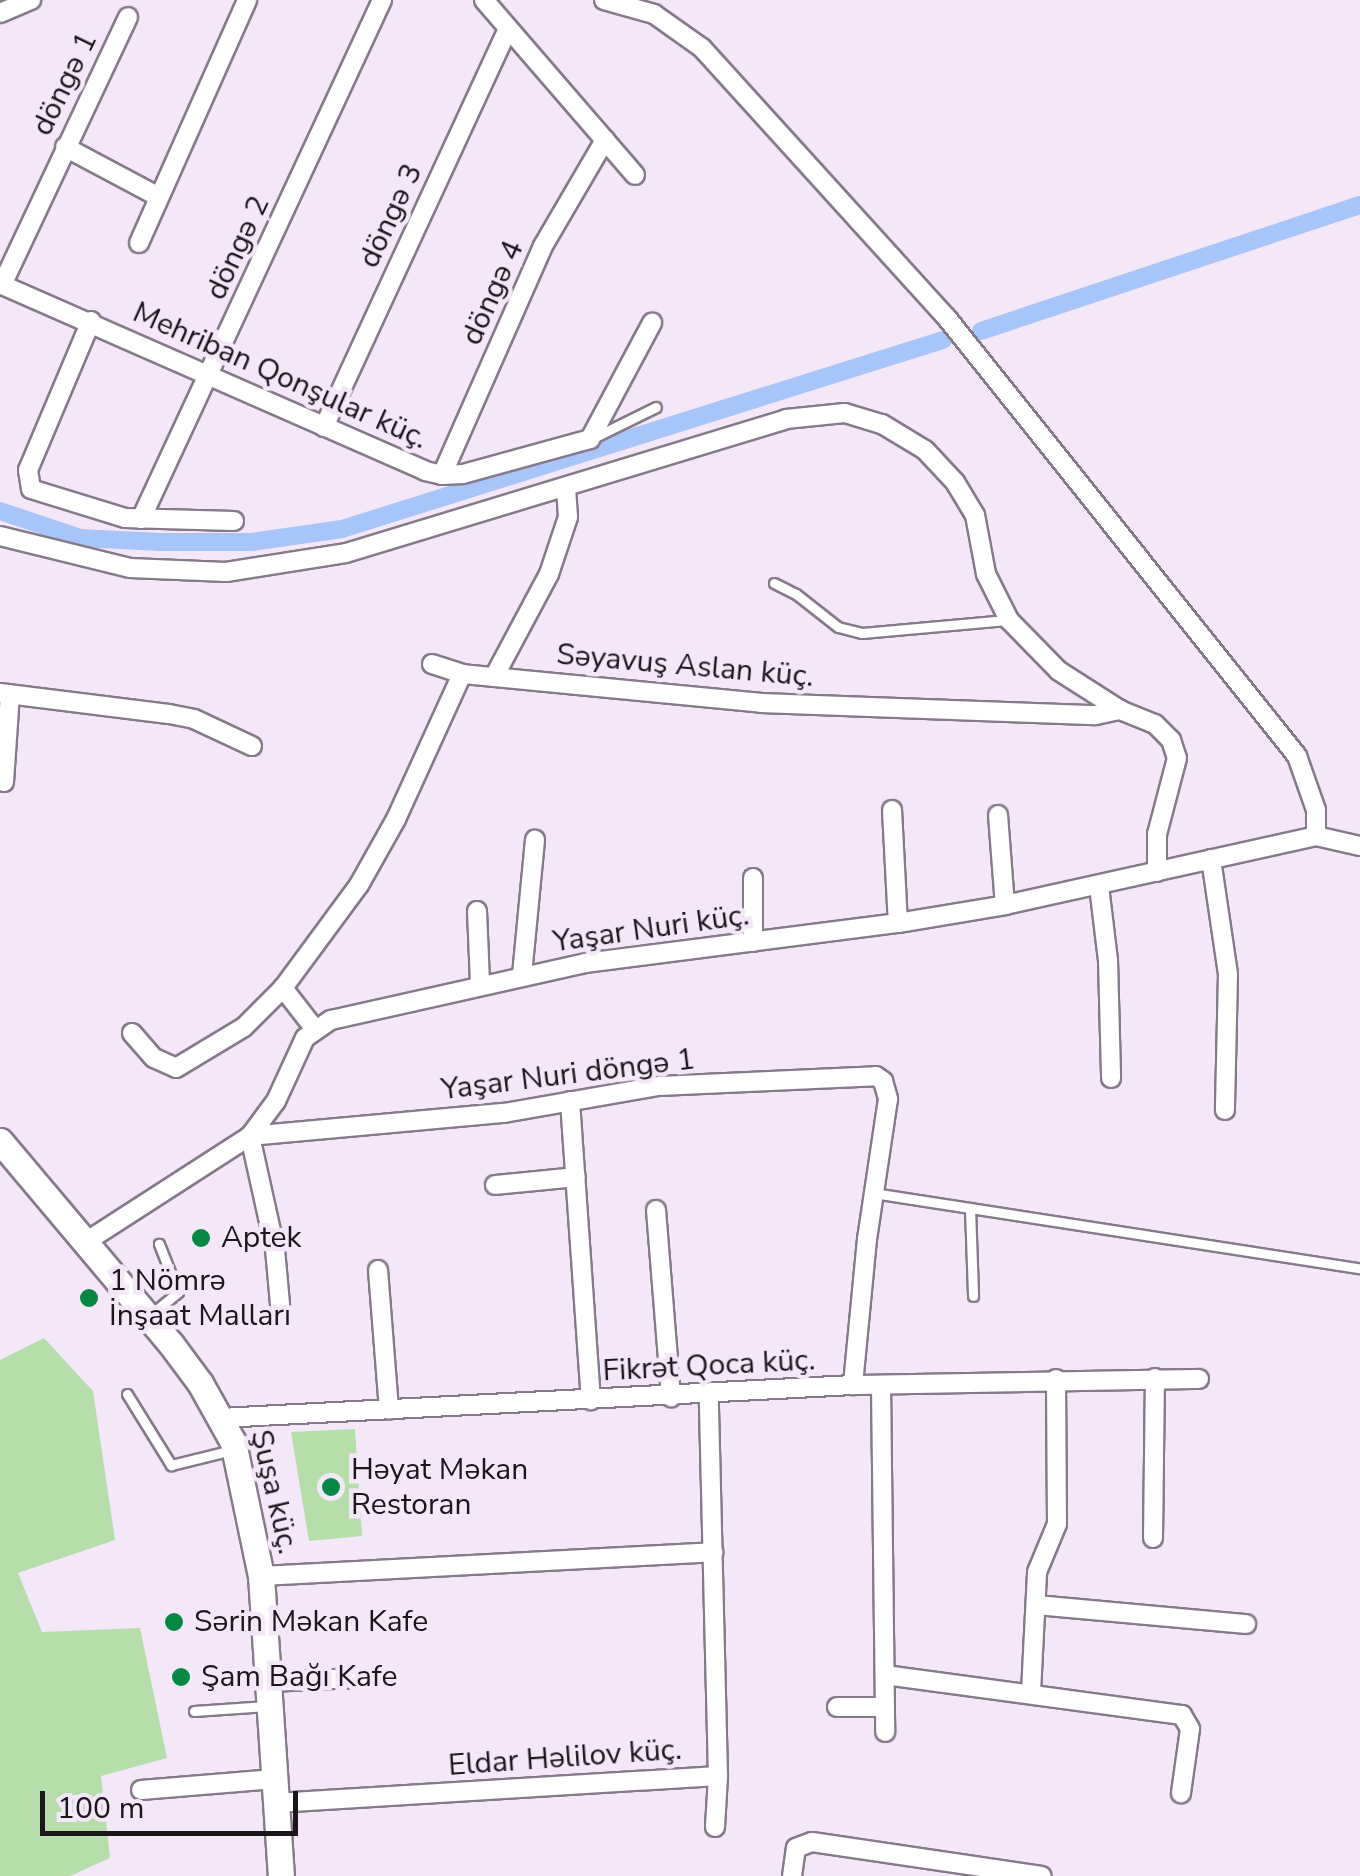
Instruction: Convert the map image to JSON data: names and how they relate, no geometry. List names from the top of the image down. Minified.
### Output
{"streets":{"street":["döngə 1","döngə 3","döngə 2","döngə 4","Mehriban Qonşular küç.","Səyavuş Aslan küç.","Yaşar Nuri küç.","Yaşar Nuri döngə 1","Fikrət Qoca küç.","Şuşa küç.","Eldar Həlilov küç."]},"crossings":[["döngə 1","Mehriban Qonşular küç."],["döngə 3","Mehriban Qonşular küç."],["döngə 2","Mehriban Qonşular küç."],["döngə 4","Mehriban Qonşular küç."],["Yaşar Nuri döngə 1","Fikrət Qoca küç."],["Fikrət Qoca küç.","Şuşa küç."],["Fikrət Qoca küç.","Eldar Həlilov küç."],["Şuşa küç.","Eldar Həlilov küç."]],"places":["Aptek","1 Nömrə İnşaat Malları","Həyat Məkan Restoran","Sərin Məkan Kafe","Şam Bağı Kafe"],"scale_bar":"100 m"}
